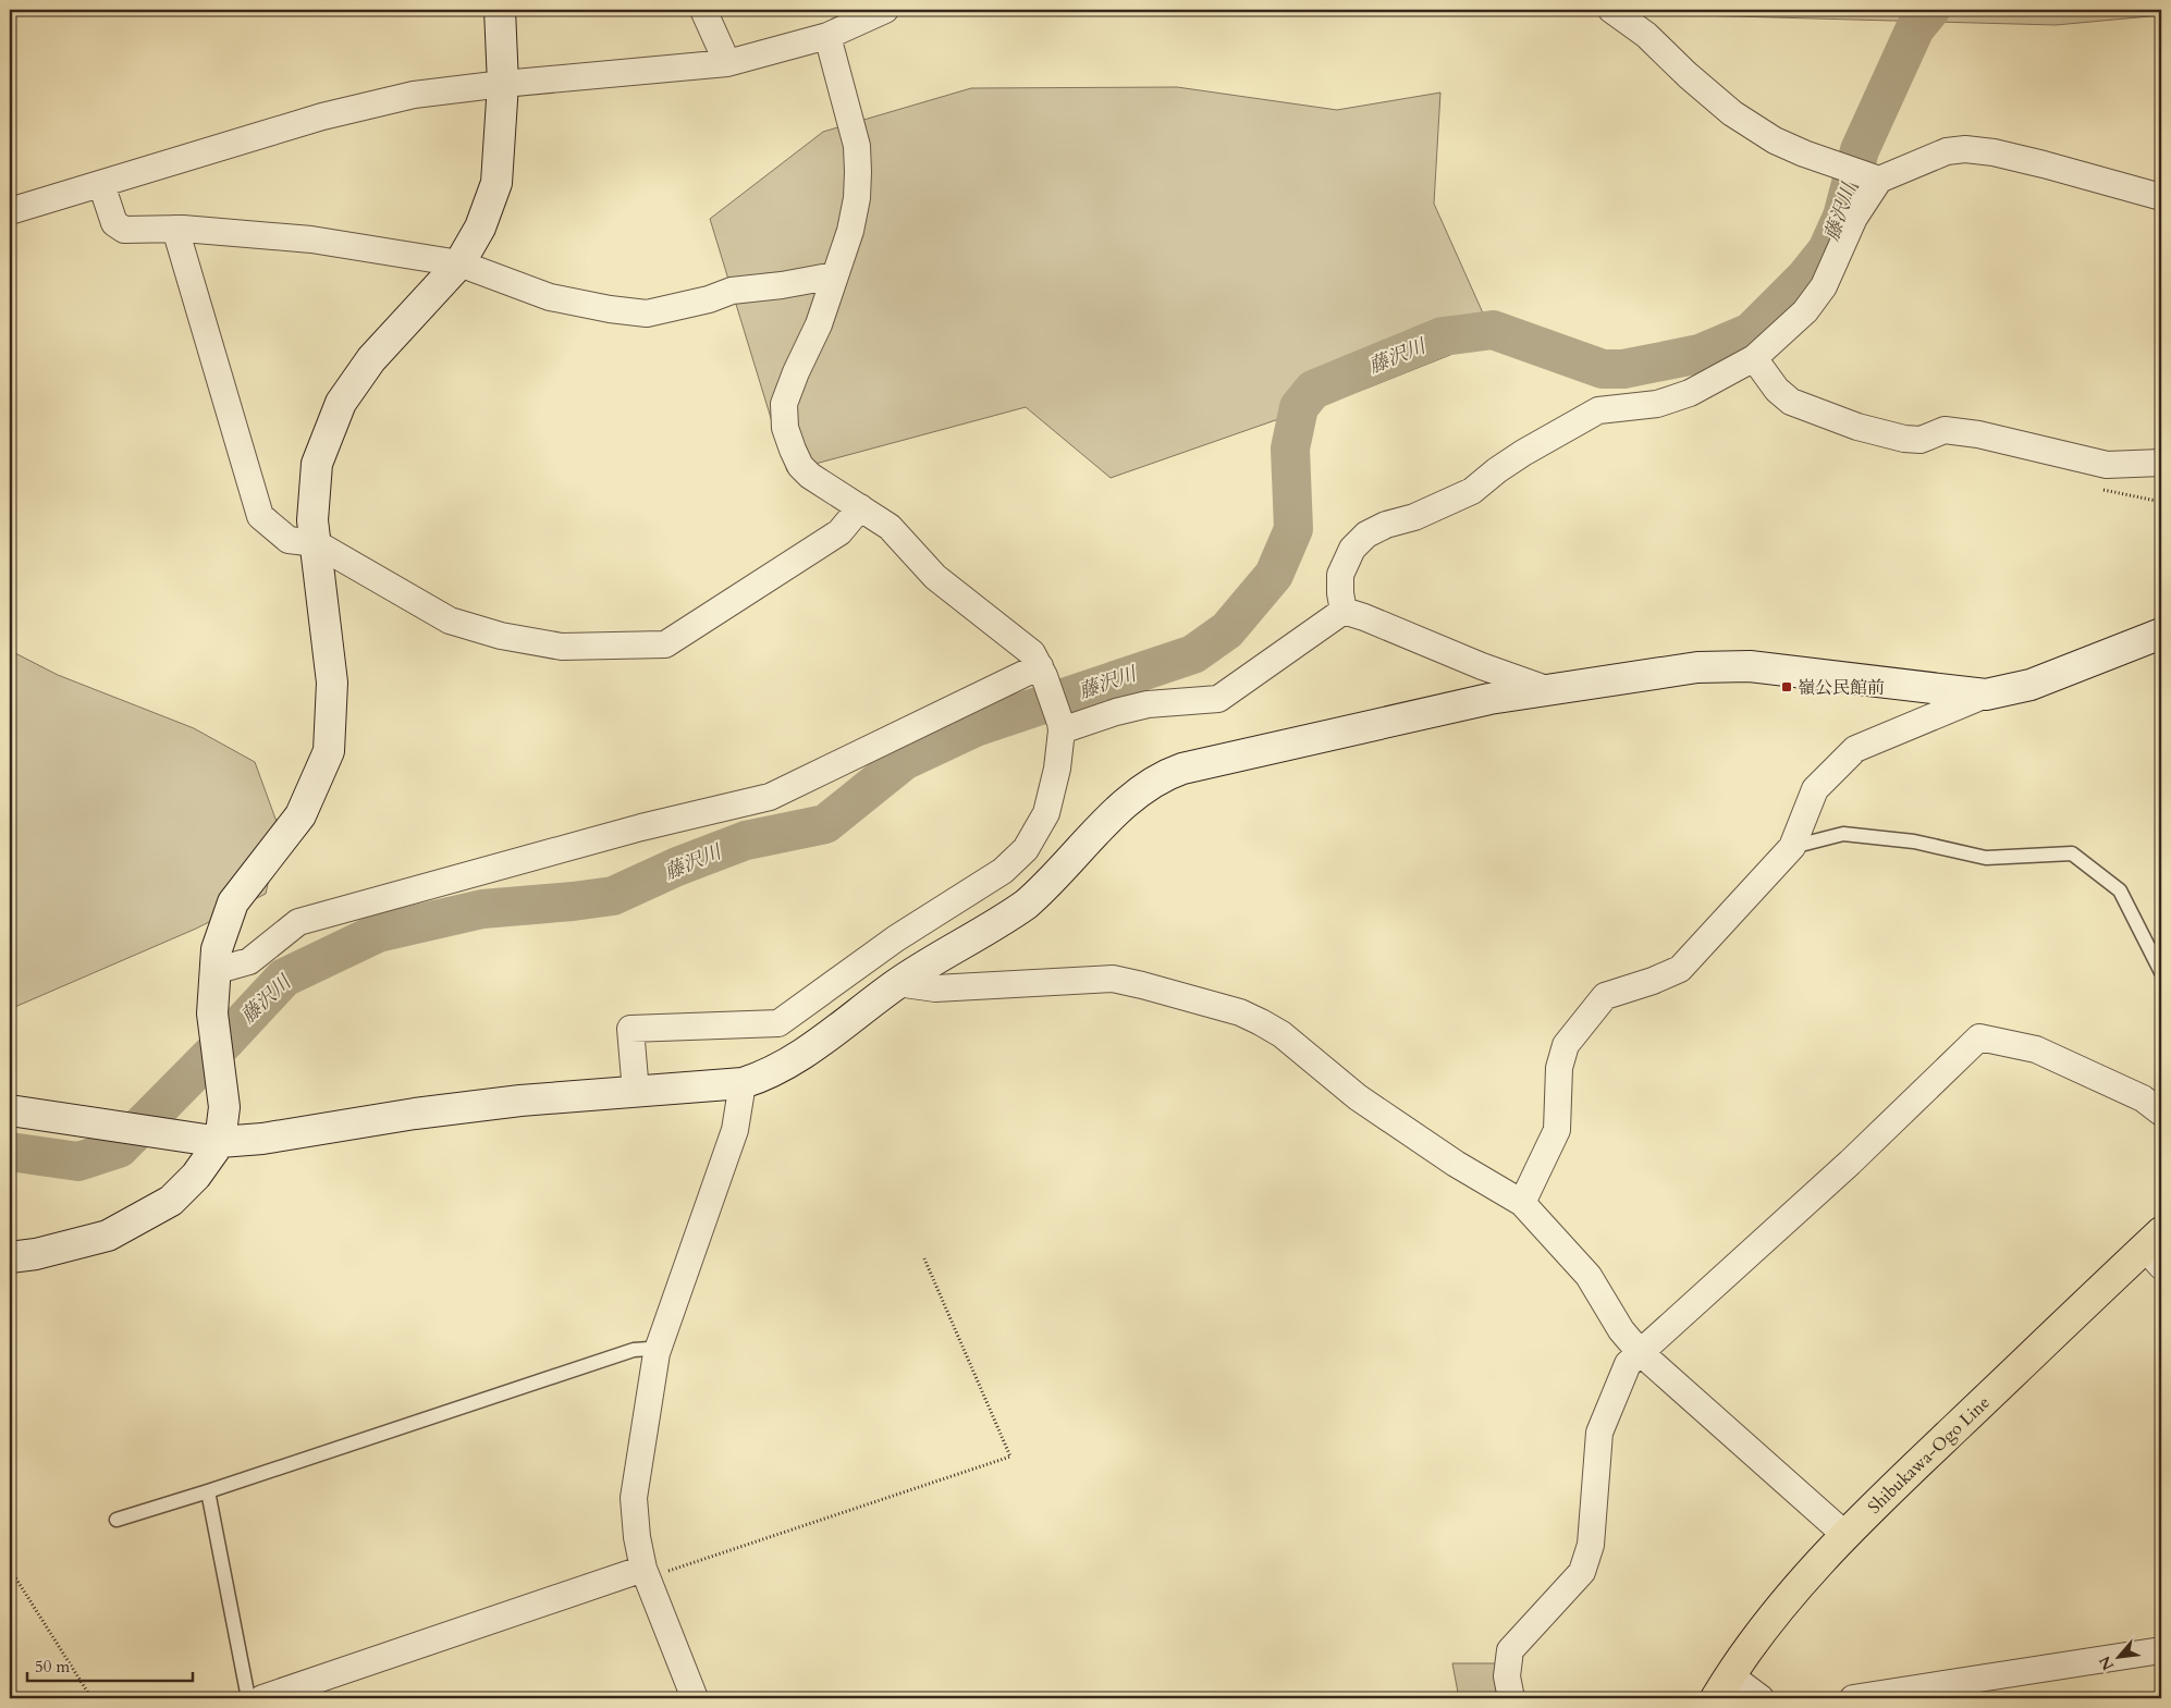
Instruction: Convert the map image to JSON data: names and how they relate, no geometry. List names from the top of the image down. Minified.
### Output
{"streets":{"main road":["Shibukawa-Ogo Line"]},"water":["藤沢川"],"places":{"transit":["嶺公民館前"]},"scale_bar":"50 m","north":"bottom left"}
